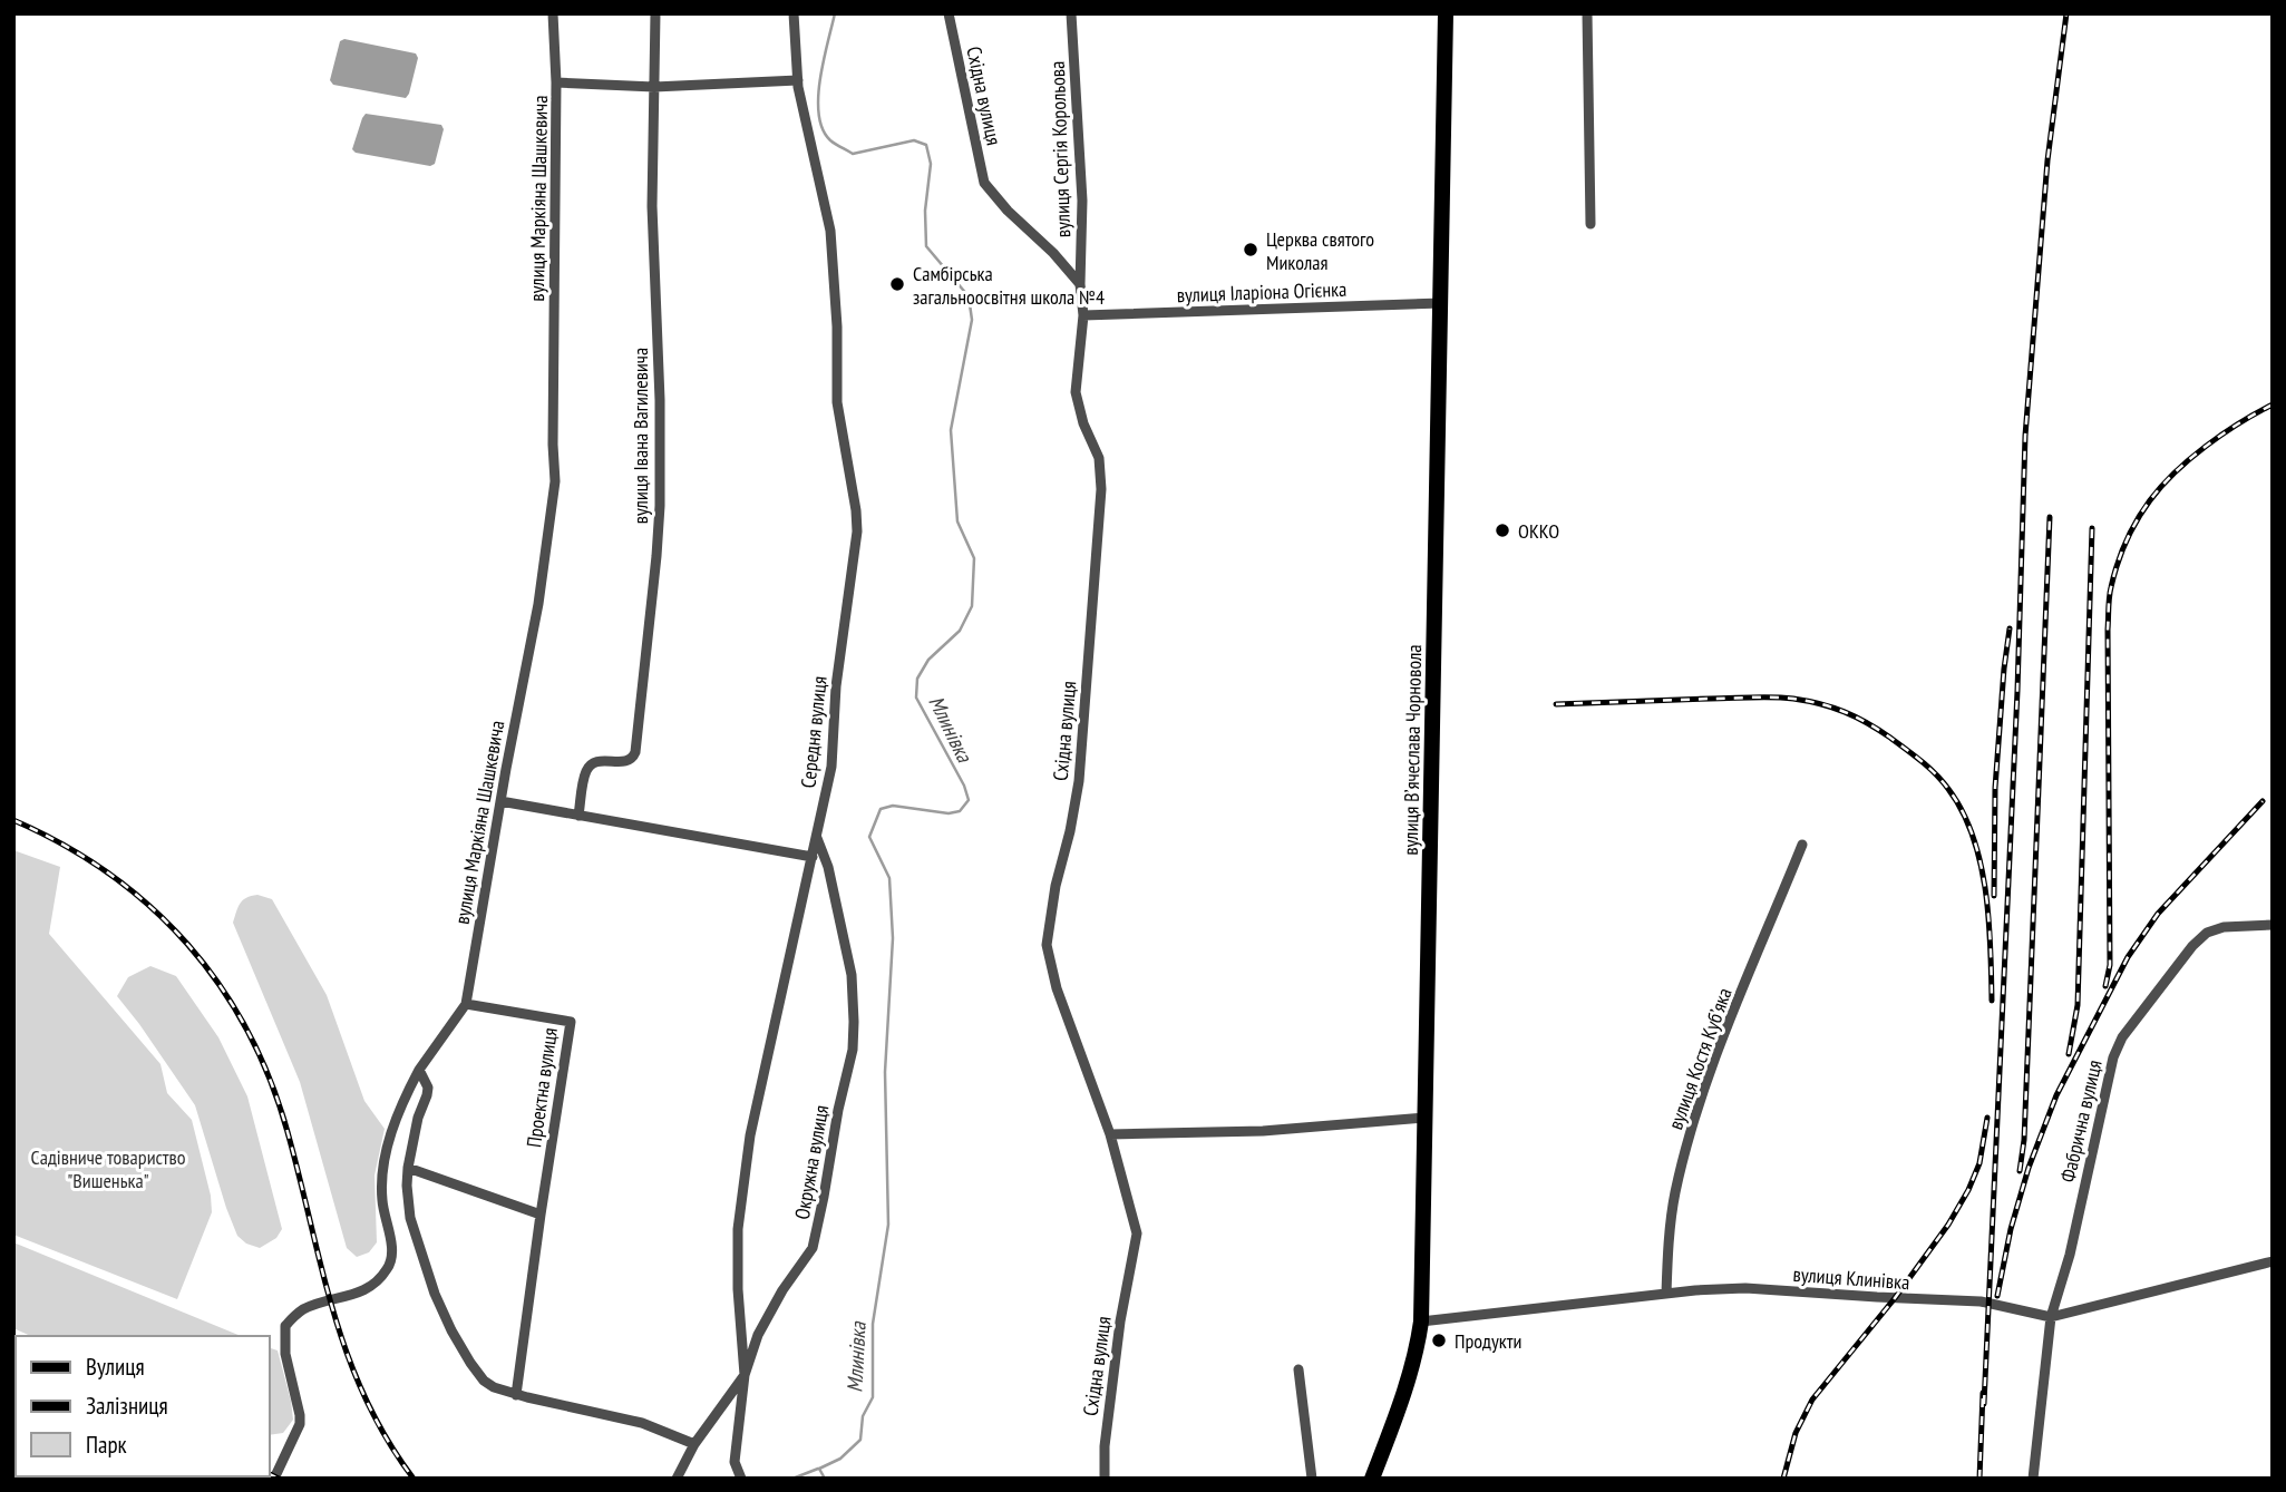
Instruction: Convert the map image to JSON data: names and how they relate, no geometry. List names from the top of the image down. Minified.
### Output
{"streets":{"main road":["вулиця Вʼячеслава Чорновола"],"street":["Східна вулиця","вулиця Сергія Корольова","вулиця Маркіяна Шашкевича","вулиця Іларіона Огієнка","вулиця Івана Вагилевича","Середня вулиця","вулиця Костя Кубʼяка","Проектна вулиця","Фабрична вулиця","Окружна вулиця","вулиця Клинівка"]},"crossings":[["Східна вулиця","вулиця Сергія Корольова"],["Східна вулиця","вулиця Іларіона Огієнка"],["вулиця Маркіяна Шашкевича","Проектна вулиця"],["вулиця Іларіона Огієнка","вулиця Вʼячеслава Чорновола"],["Середня вулиця","Окружна вулиця"],["вулиця Вʼячеслава Чорновола","вулиця Клинівка"],["вулиця Костя Кубʼяка","вулиця Клинівка"],["Фабрична вулиця","вулиця Клинівка"]],"water":["Млинівка"],"parks":["Садівниче товариство \"Вишенька\""],"places":["Церква святого Миколая","Самбірська загальноосвітня школа №4","OKKO","Продукти"],"legend":["Вулиця","Залізниця","Парк"]}
